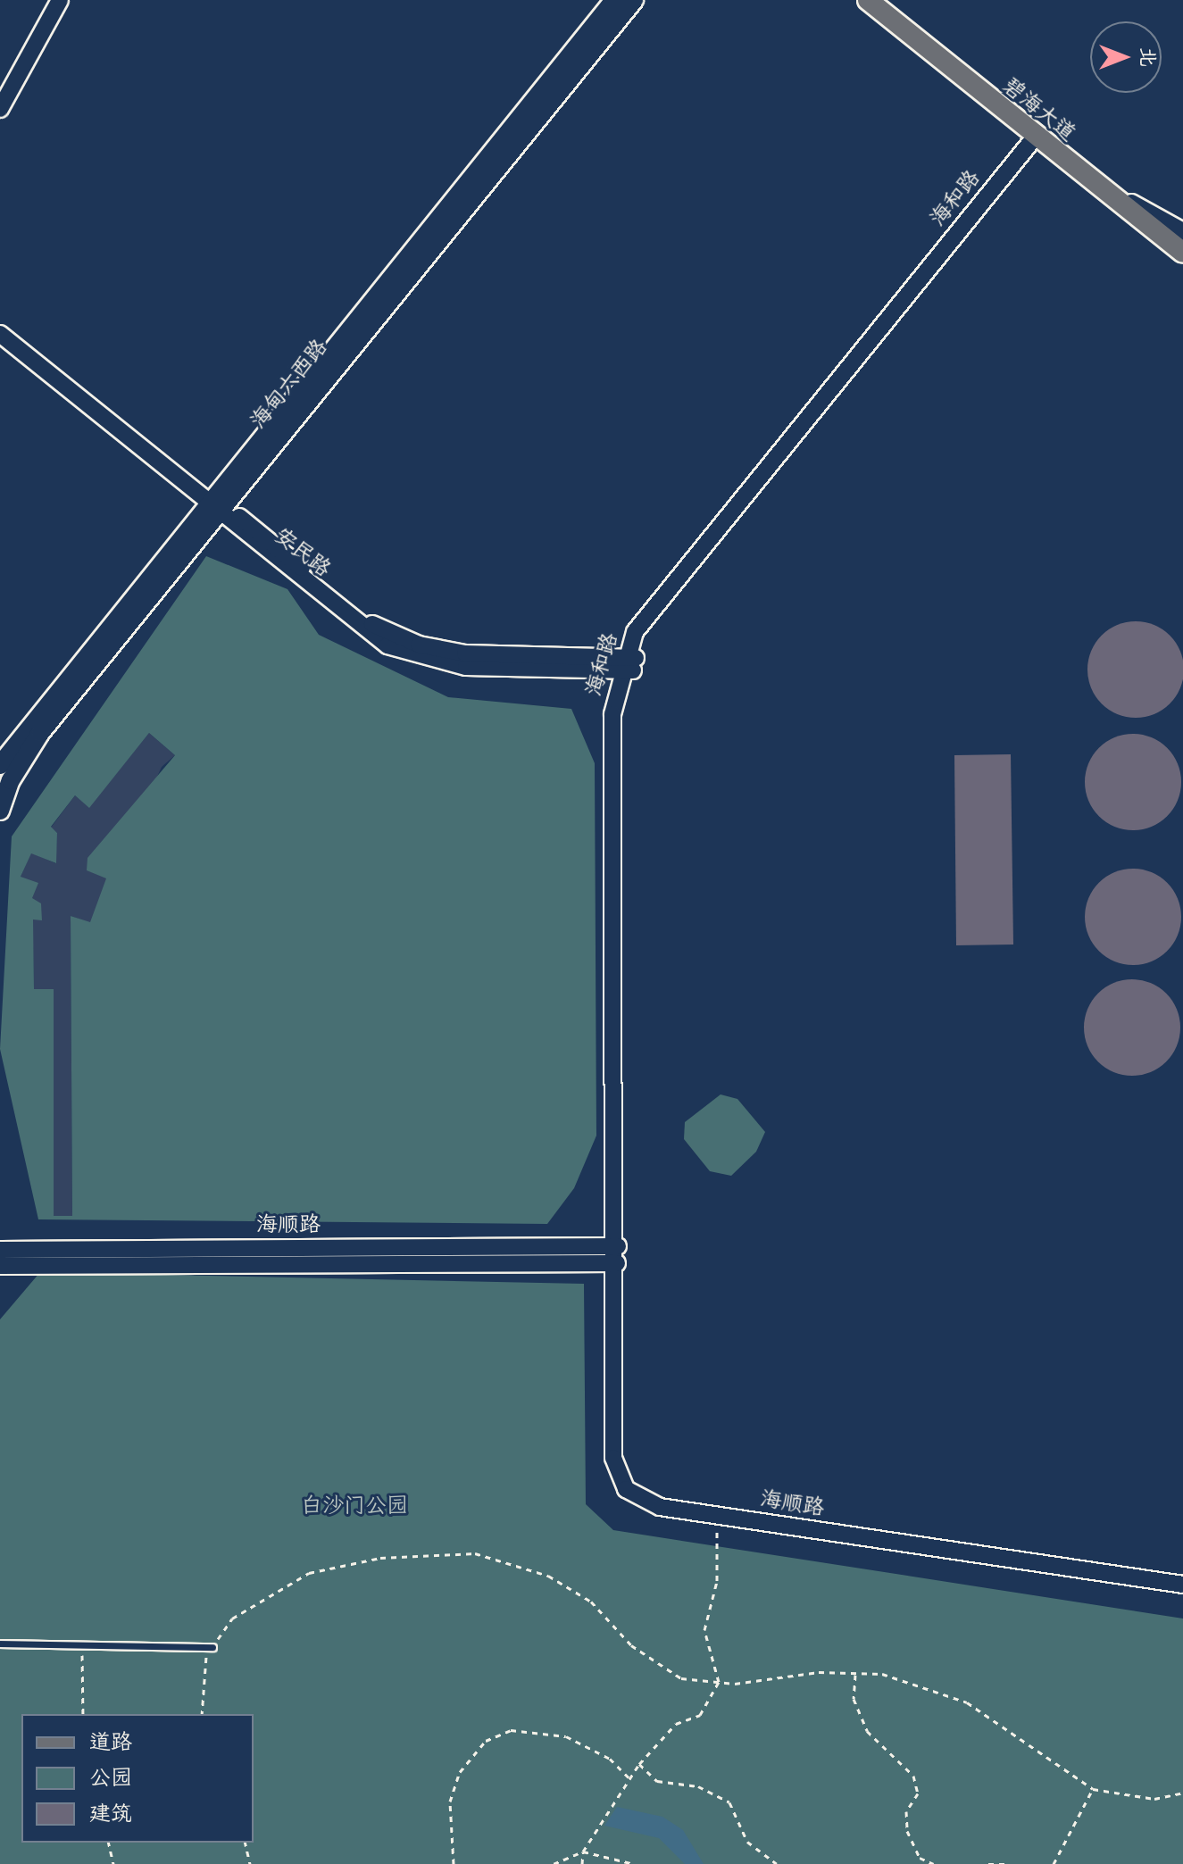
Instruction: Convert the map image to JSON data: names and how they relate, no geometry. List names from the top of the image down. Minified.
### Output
{"streets":{"main road":["碧海大道","海甸六西路"],"street":["海和路","安民路","海顺路"]},"crossings":[["碧海大道","海和路"],["海和路","安民路"],["海和路","海顺路"],["海甸六西路","安民路"]],"parks":["白沙门公园"],"legend":["道路","公园","建筑"],"north":"right"}
